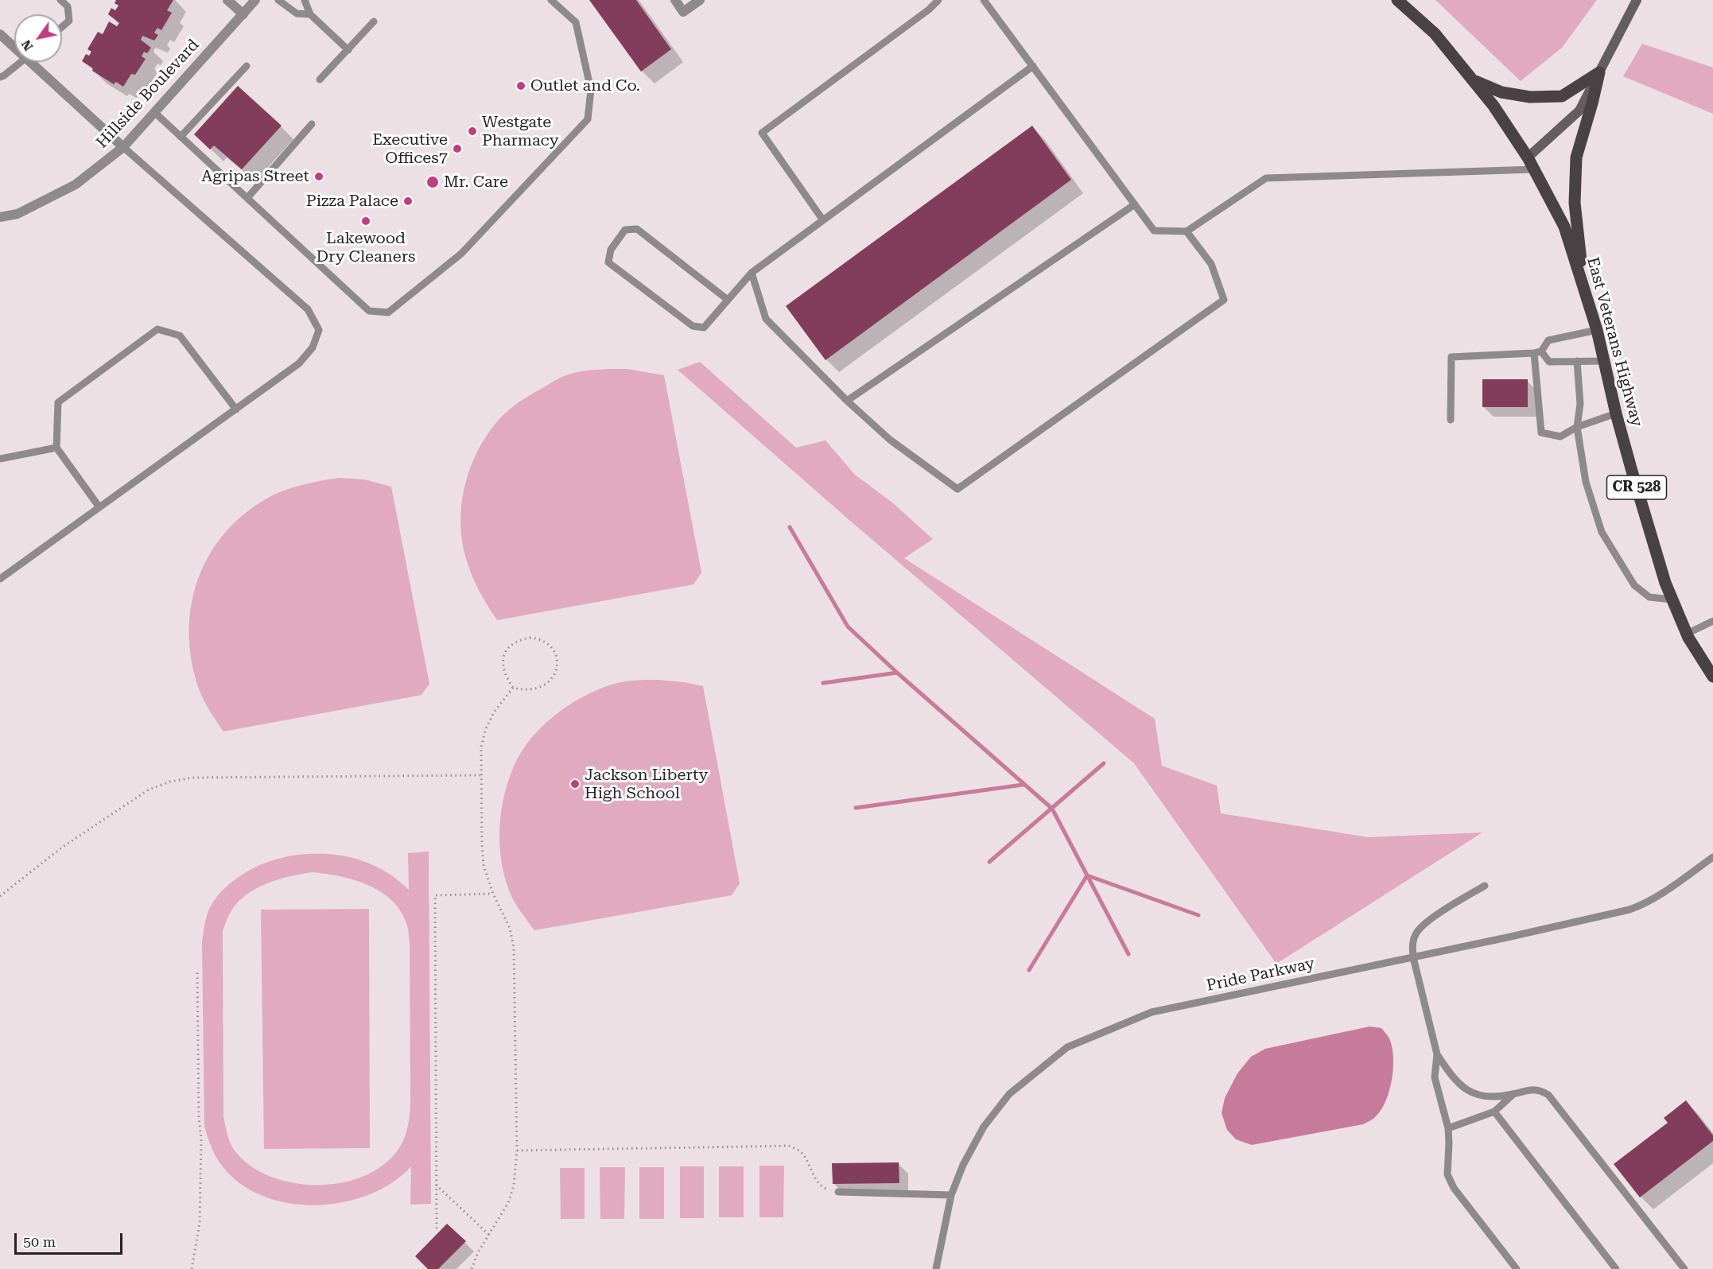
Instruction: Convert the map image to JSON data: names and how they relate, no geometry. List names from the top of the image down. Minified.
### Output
{"streets":{"main road":["East Veterans Highway","CR 528"],"street":["Hillside Boulevard"],"lane":["Pride Parkway"]},"places":["Outlet and Co.","Westgate Pharmacy","Executive Offices7","Agripas Street","Mr. Care","Pizza Palace","Lakewood Dry Cleaners","Jackson Liberty High School"],"scale_bar":"50 m","north":"bottom left"}
